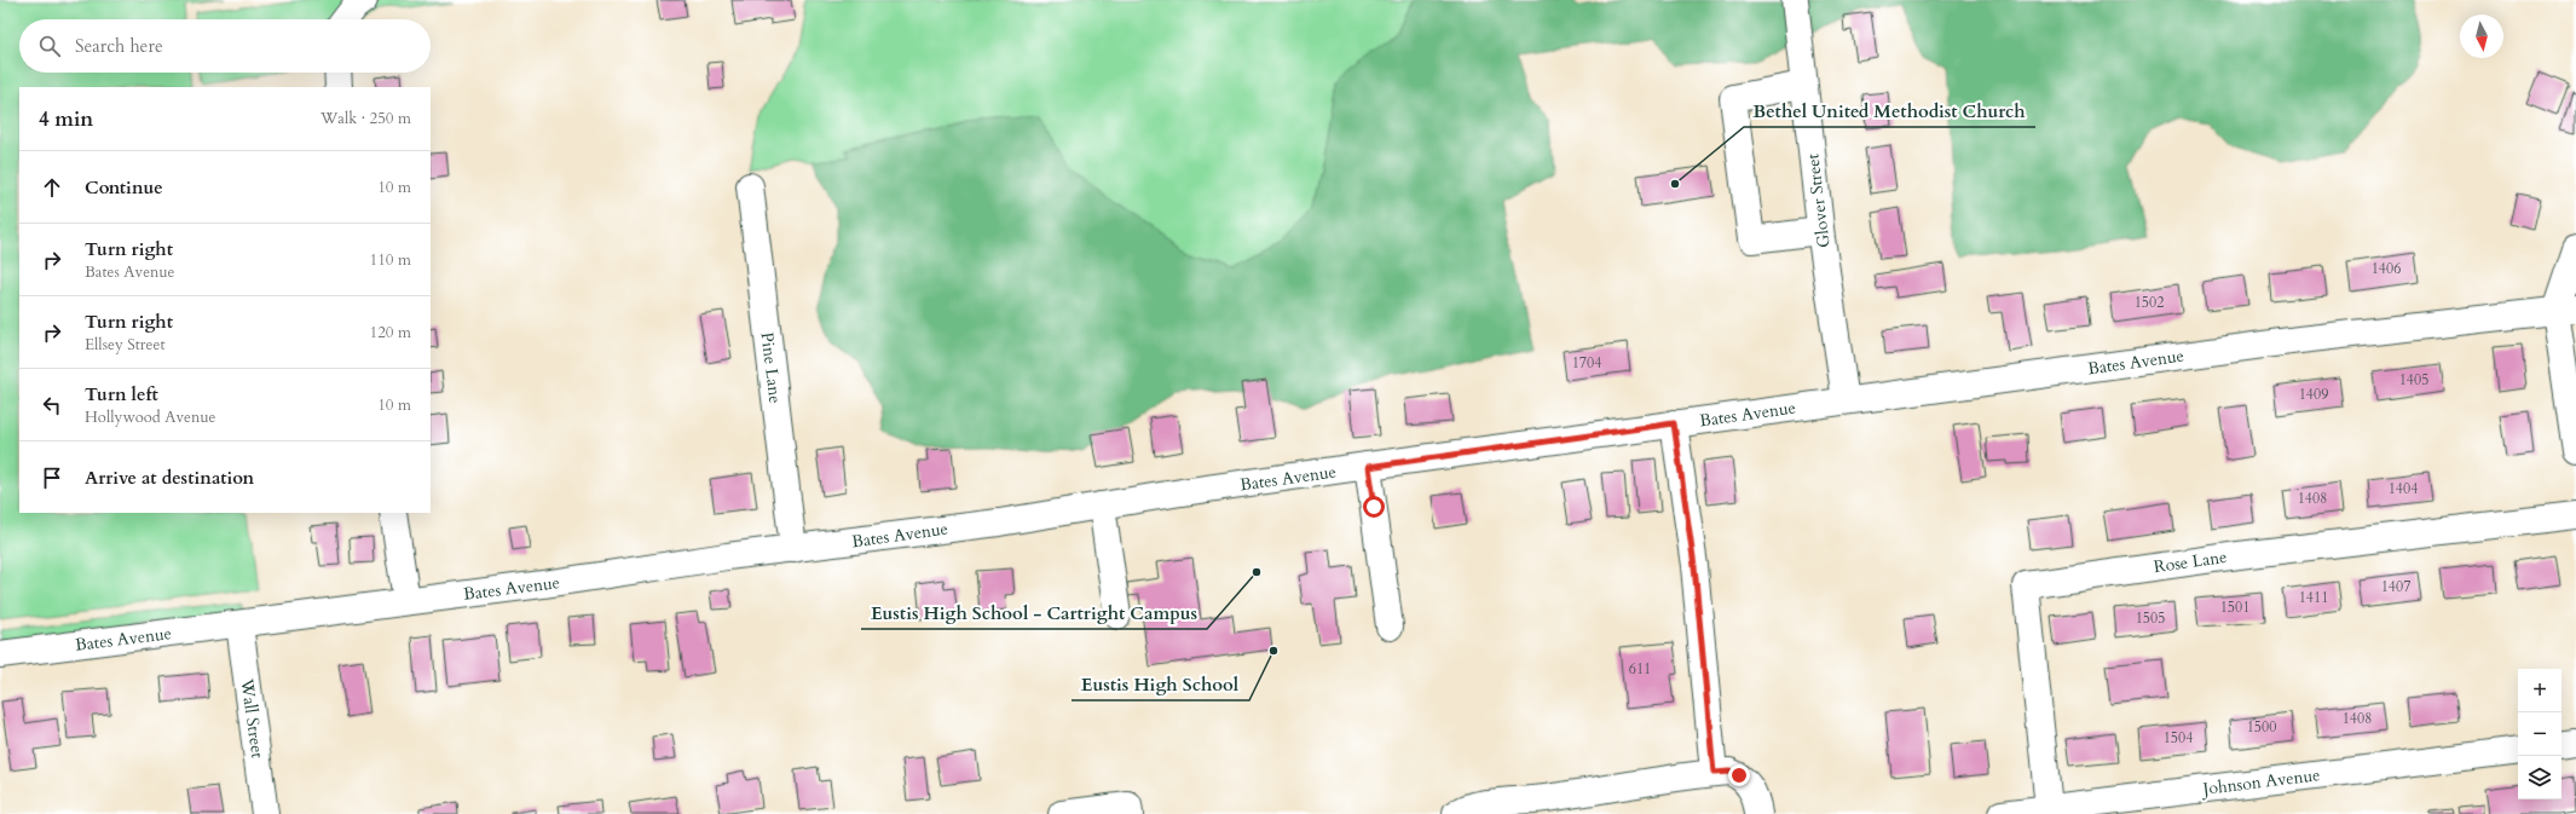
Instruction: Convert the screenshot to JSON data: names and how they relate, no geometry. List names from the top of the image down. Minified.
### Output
{"streets":{"street":["Glover Street","Bates Avenue","Pine Lane","Rose Lane","Wall Street","Johnson Avenue"]},"crossings":[["Glover Street","Bates Avenue"],["Bates Avenue","Pine Lane"],["Bates Avenue","Wall Street"],["Rose Lane","Johnson Avenue"]],"places":["Bethel United Methodist Church","Eustis High School - Cartright Campus","Eustis High School"],"house_numbers":["1406","1502","1704","1405","1409","1404","1408","1407","1411","1501","1505","611","1408","1500","1504"],"north":"bottom","page":{"search":"Search here","heading":["4 min","Walk · 250 m"],"list":[["Continue","10 m"],["Turn right","Bates Avenue","110 m"],["Turn right","Ellsey Street","120 m"],["Turn left","Hollywood Avenue","10 m"],"Arrive at destination"],"map_buttons":["+","−"]}}
